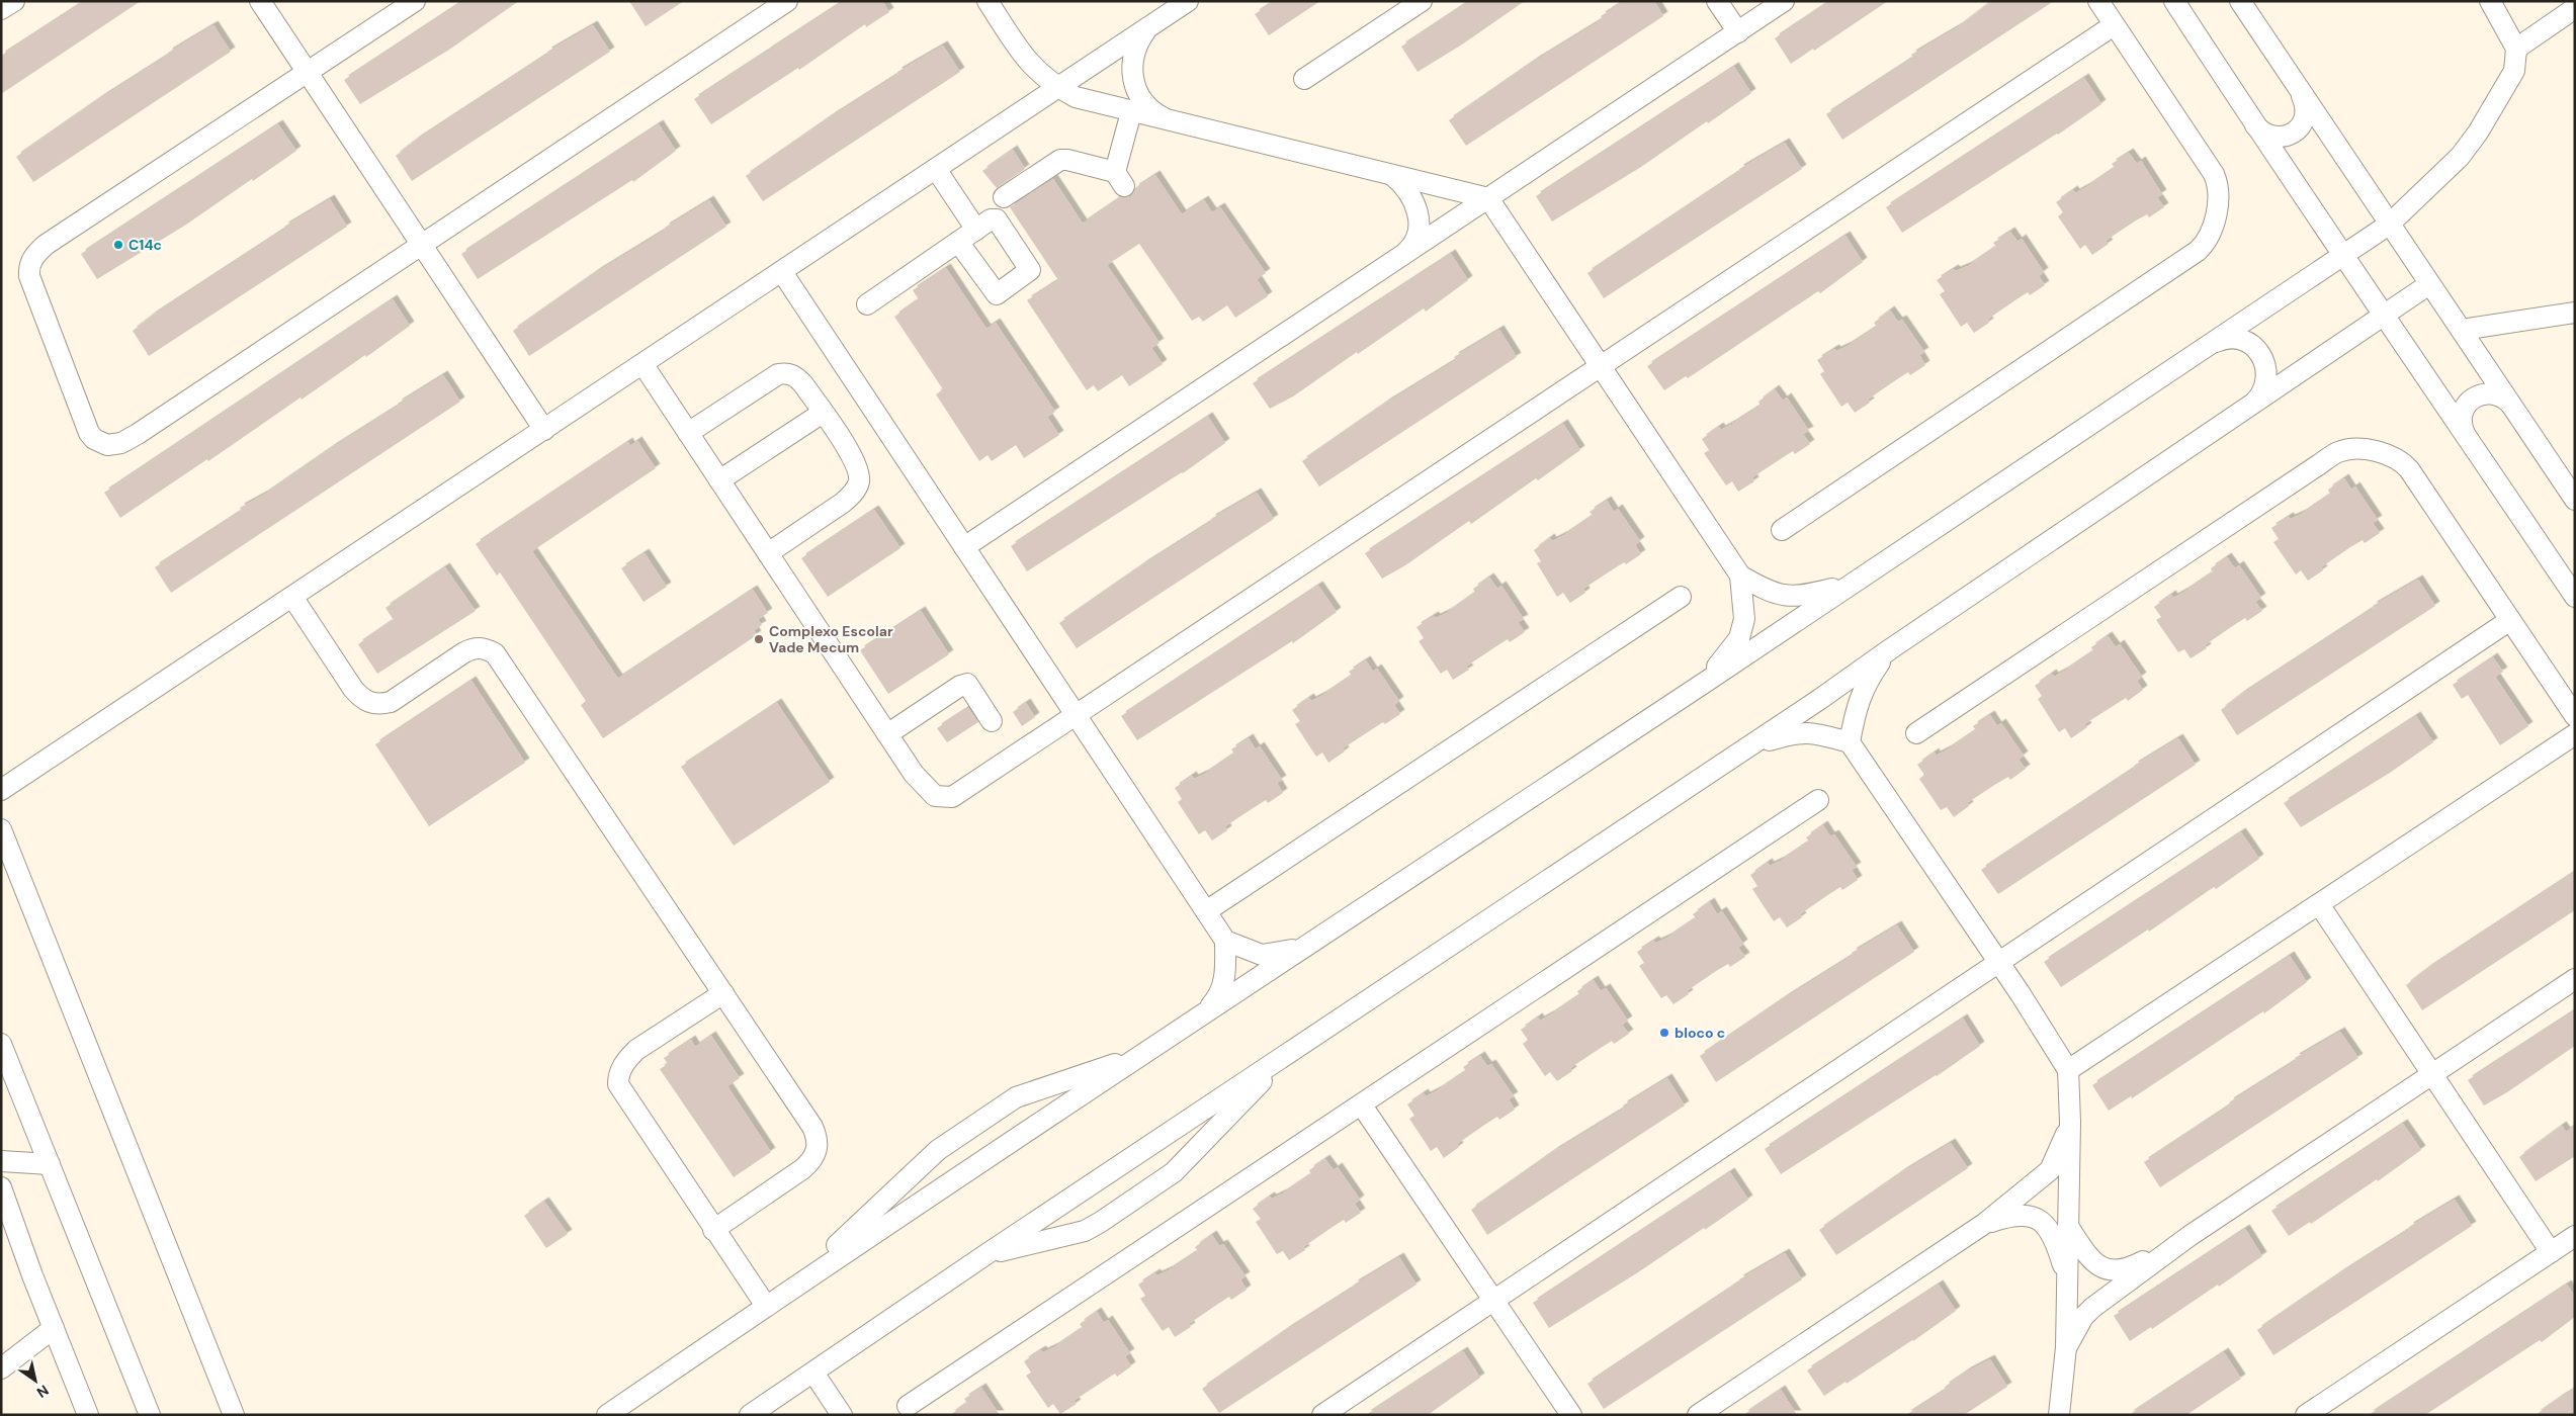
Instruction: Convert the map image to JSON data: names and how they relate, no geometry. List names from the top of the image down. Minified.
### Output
{"places":["C14c","Complexo Escolar Vade Mecum","bloco c"],"north":"bottom right"}
